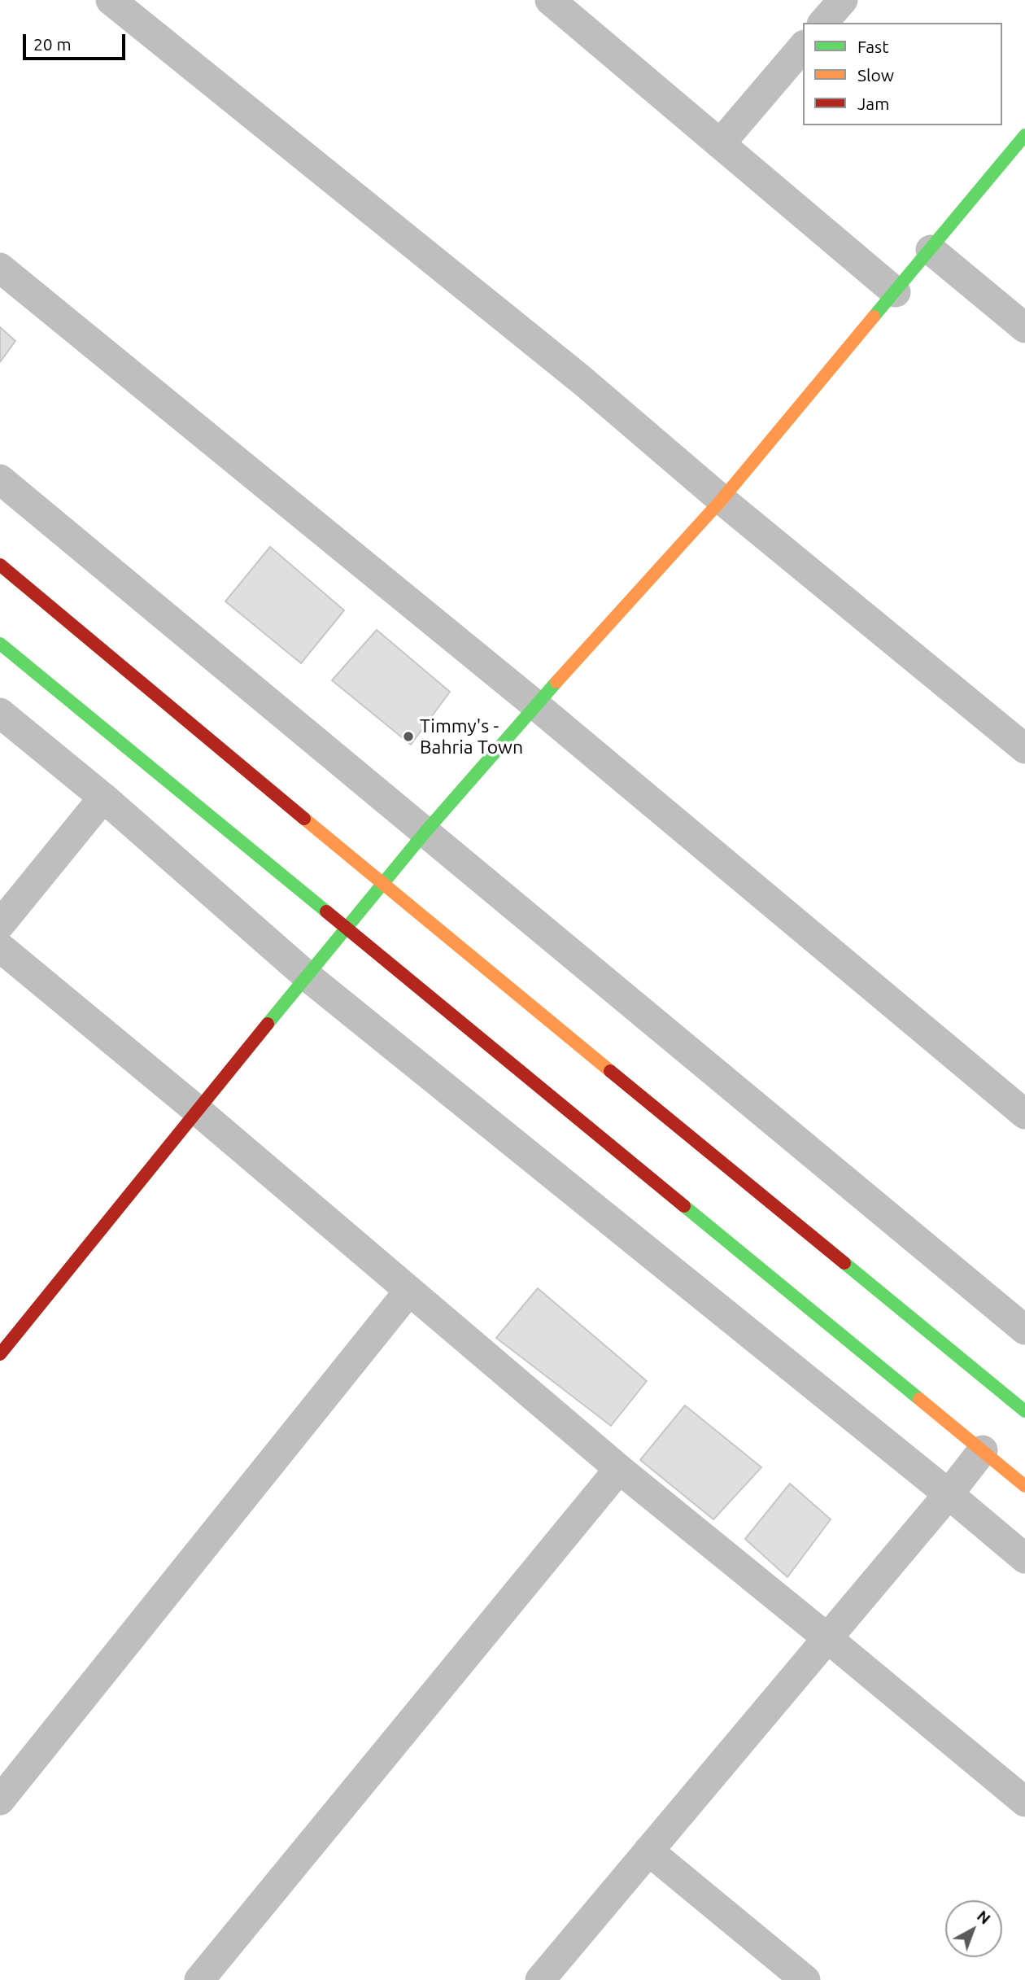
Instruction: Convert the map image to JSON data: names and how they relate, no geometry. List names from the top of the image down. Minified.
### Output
{"places":["Timmy's - Bahria Town"],"legend":["Fast","Slow","Jam"],"scale_bar":"20 m","north":"top right"}
